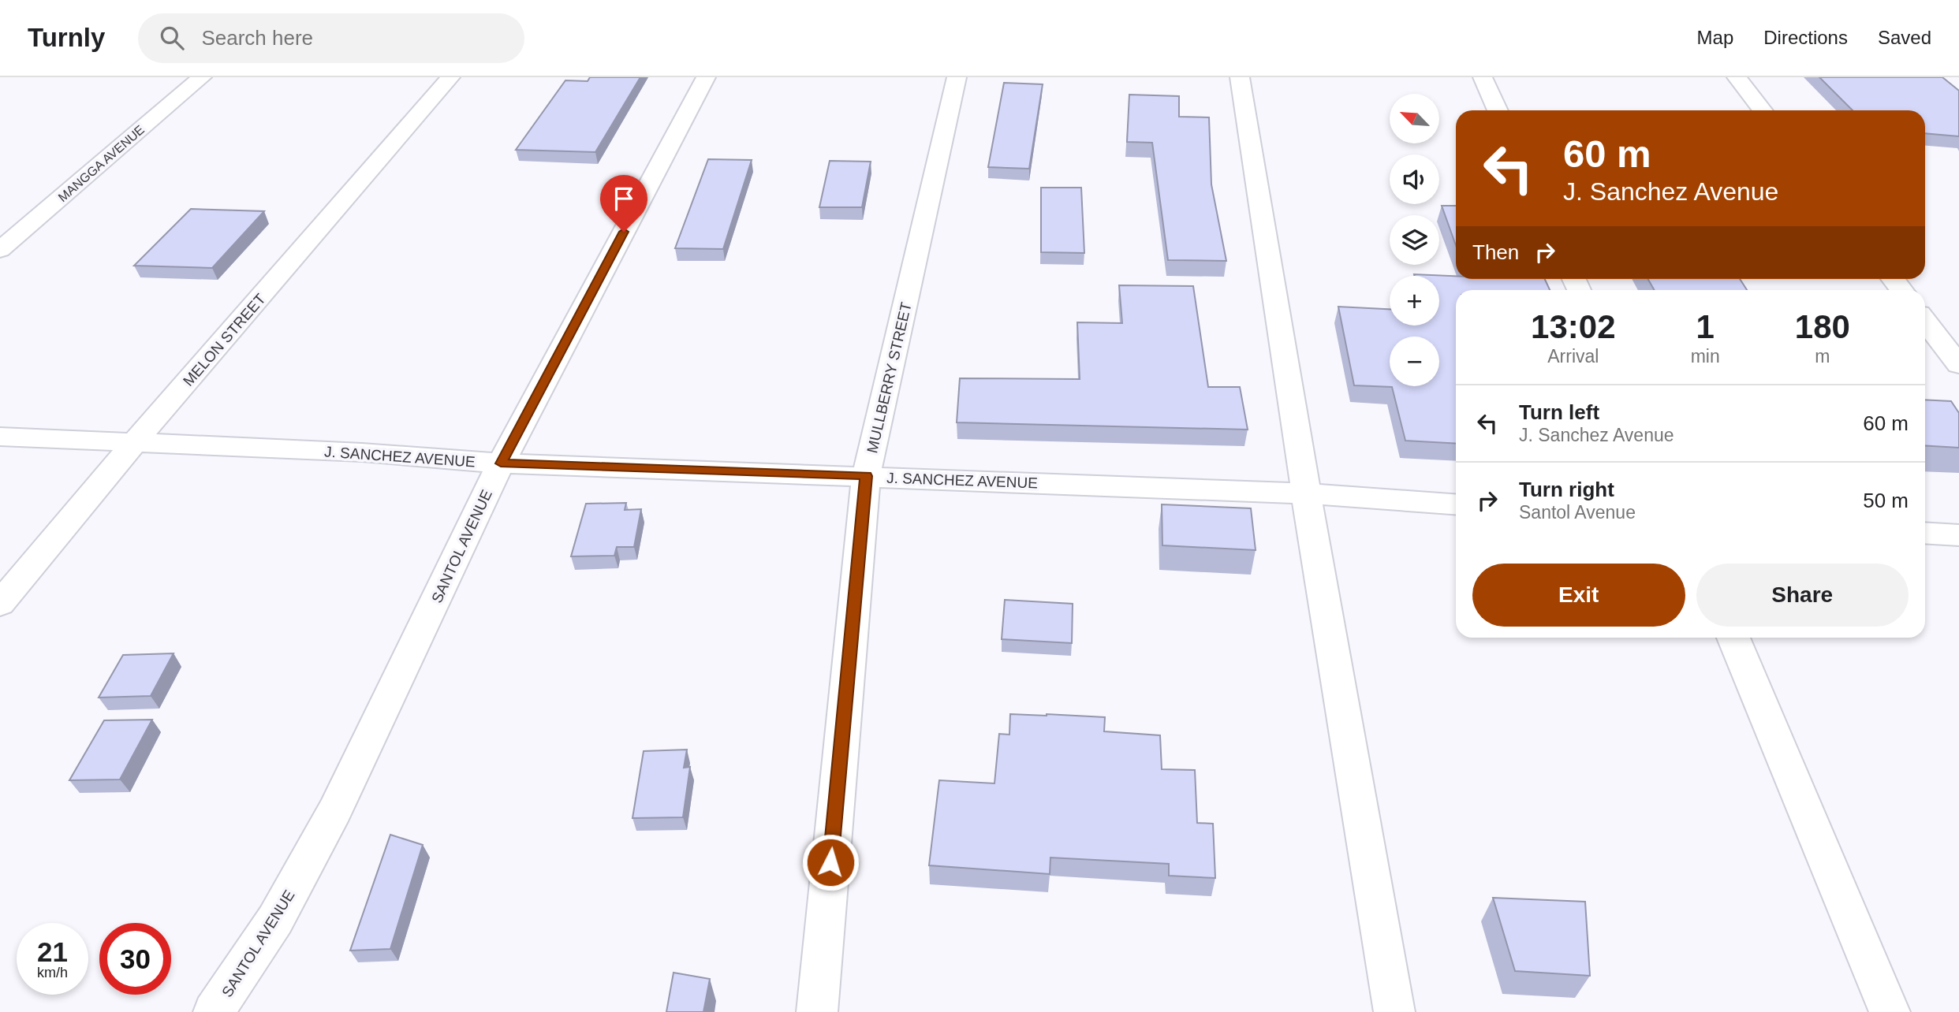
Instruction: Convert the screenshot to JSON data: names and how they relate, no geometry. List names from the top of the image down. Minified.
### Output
{"streets":{"street":["MANGGA AVENUE","MELON STREET","MULLBERRY STREET","J. SANCHEZ AVENUE","SANTOL AVENUE"]},"crossings":[["MELON STREET","J. SANCHEZ AVENUE"],["MULLBERRY STREET","J. SANCHEZ AVENUE"],["J. SANCHEZ AVENUE","SANTOL AVENUE"]],"north":"top left","page":{"header":"Turnly","search":"Search here","nav":["Map","Directions","Saved"],"map_buttons":["+","−"],"turn":["60 m","J. Sanchez Avenue"],"then":"Then","eta":["13:02","Arrival","1","min","180","m"],"list":[{"name":"Turn left","note":"J. Sanchez Avenue","value":"60 m"},{"name":"Turn right","note":"Santol Avenue","value":"50 m"}],"buttons":["Exit","Share"],"speed":"21 km/h","limit":"30"}}
